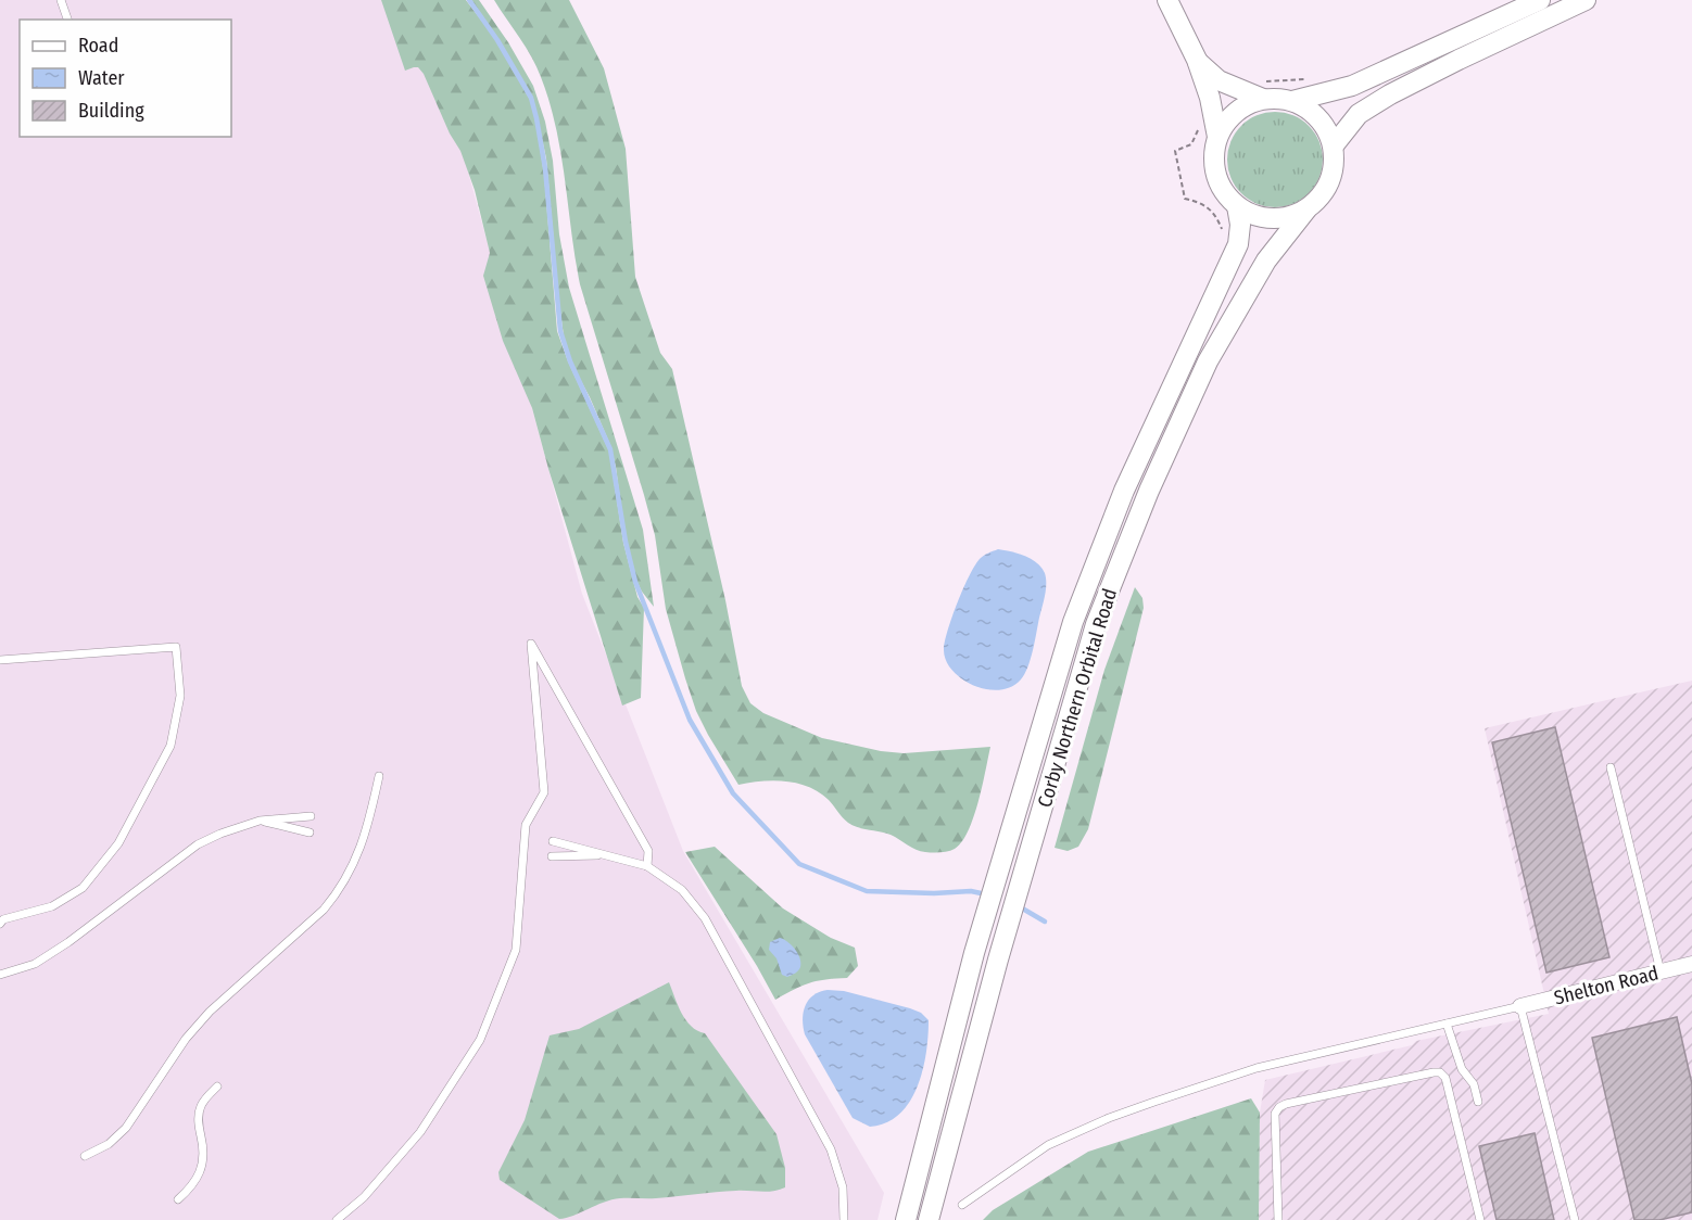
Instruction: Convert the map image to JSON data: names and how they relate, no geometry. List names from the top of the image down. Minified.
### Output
{"streets":{"street":["Corby Northern Orbital Road","Shelton Road"]},"legend":["Road","Water","Building"]}
